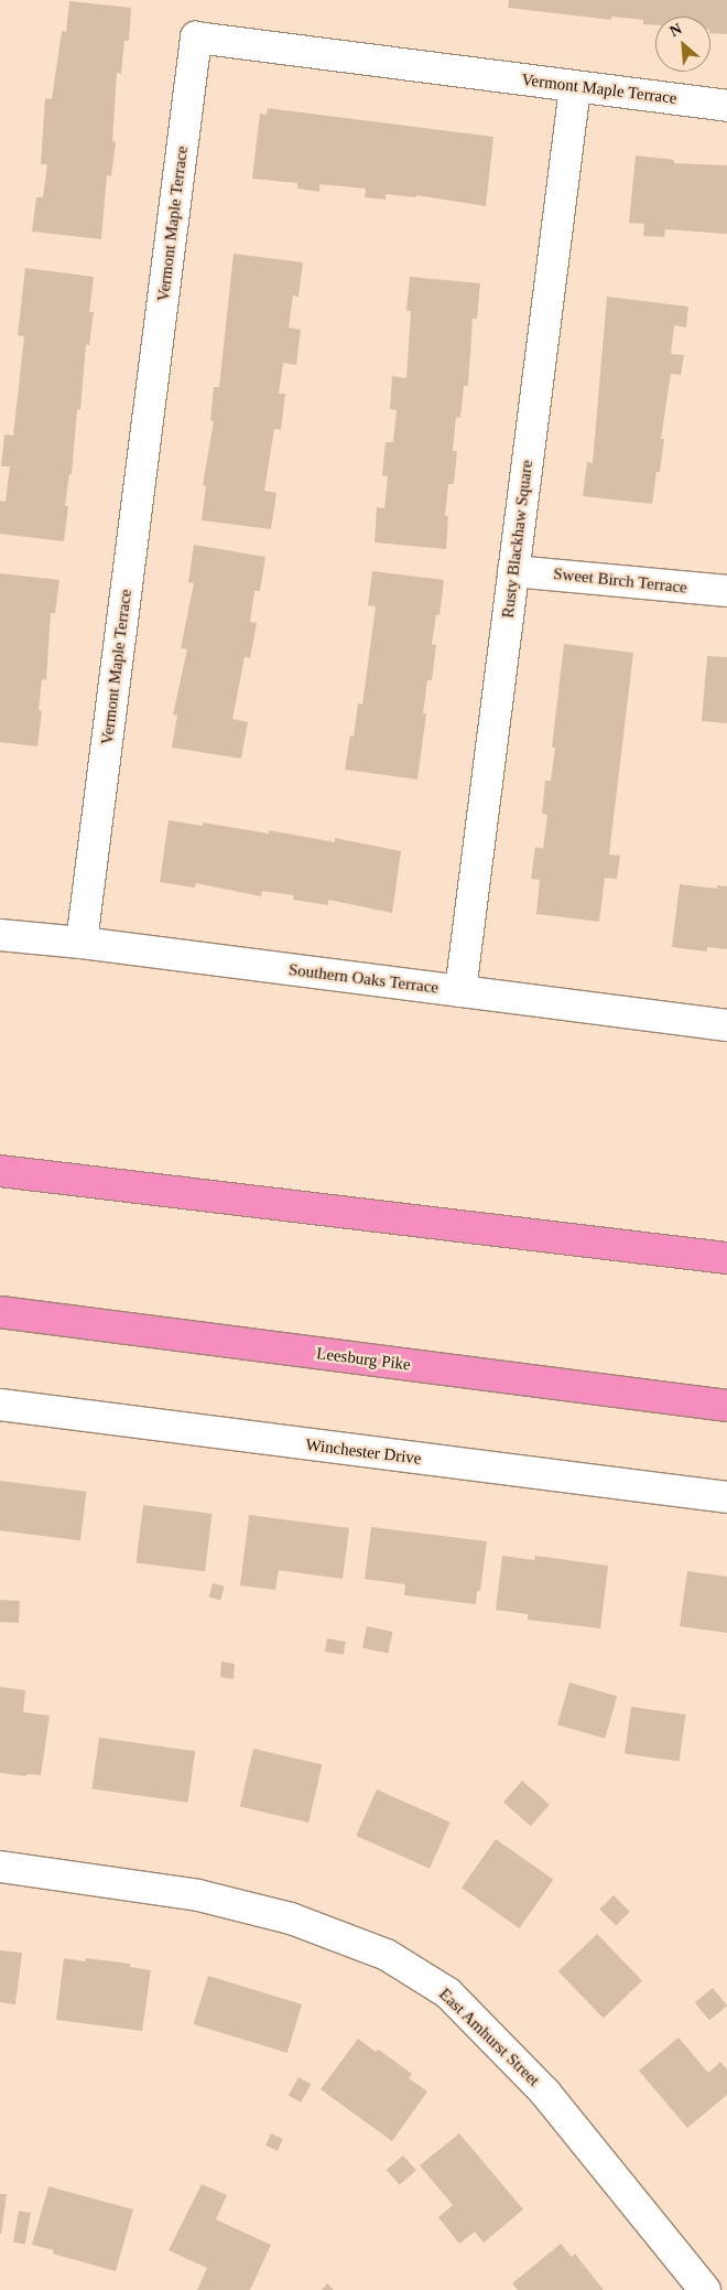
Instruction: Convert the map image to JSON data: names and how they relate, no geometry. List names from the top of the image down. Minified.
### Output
{"streets":{"highway":["Leesburg Pike"],"street":["Vermont Maple Terrace","Rusty Blackhaw Square","Sweet Birch Terrace","Southern Oaks Terrace","Winchester Drive","East Amhurst Street"]},"crossings":[["Vermont Maple Terrace","Rusty Blackhaw Square"],["Vermont Maple Terrace","Southern Oaks Terrace"],["Rusty Blackhaw Square","Sweet Birch Terrace"],["Rusty Blackhaw Square","Southern Oaks Terrace"]],"north":"top left"}
